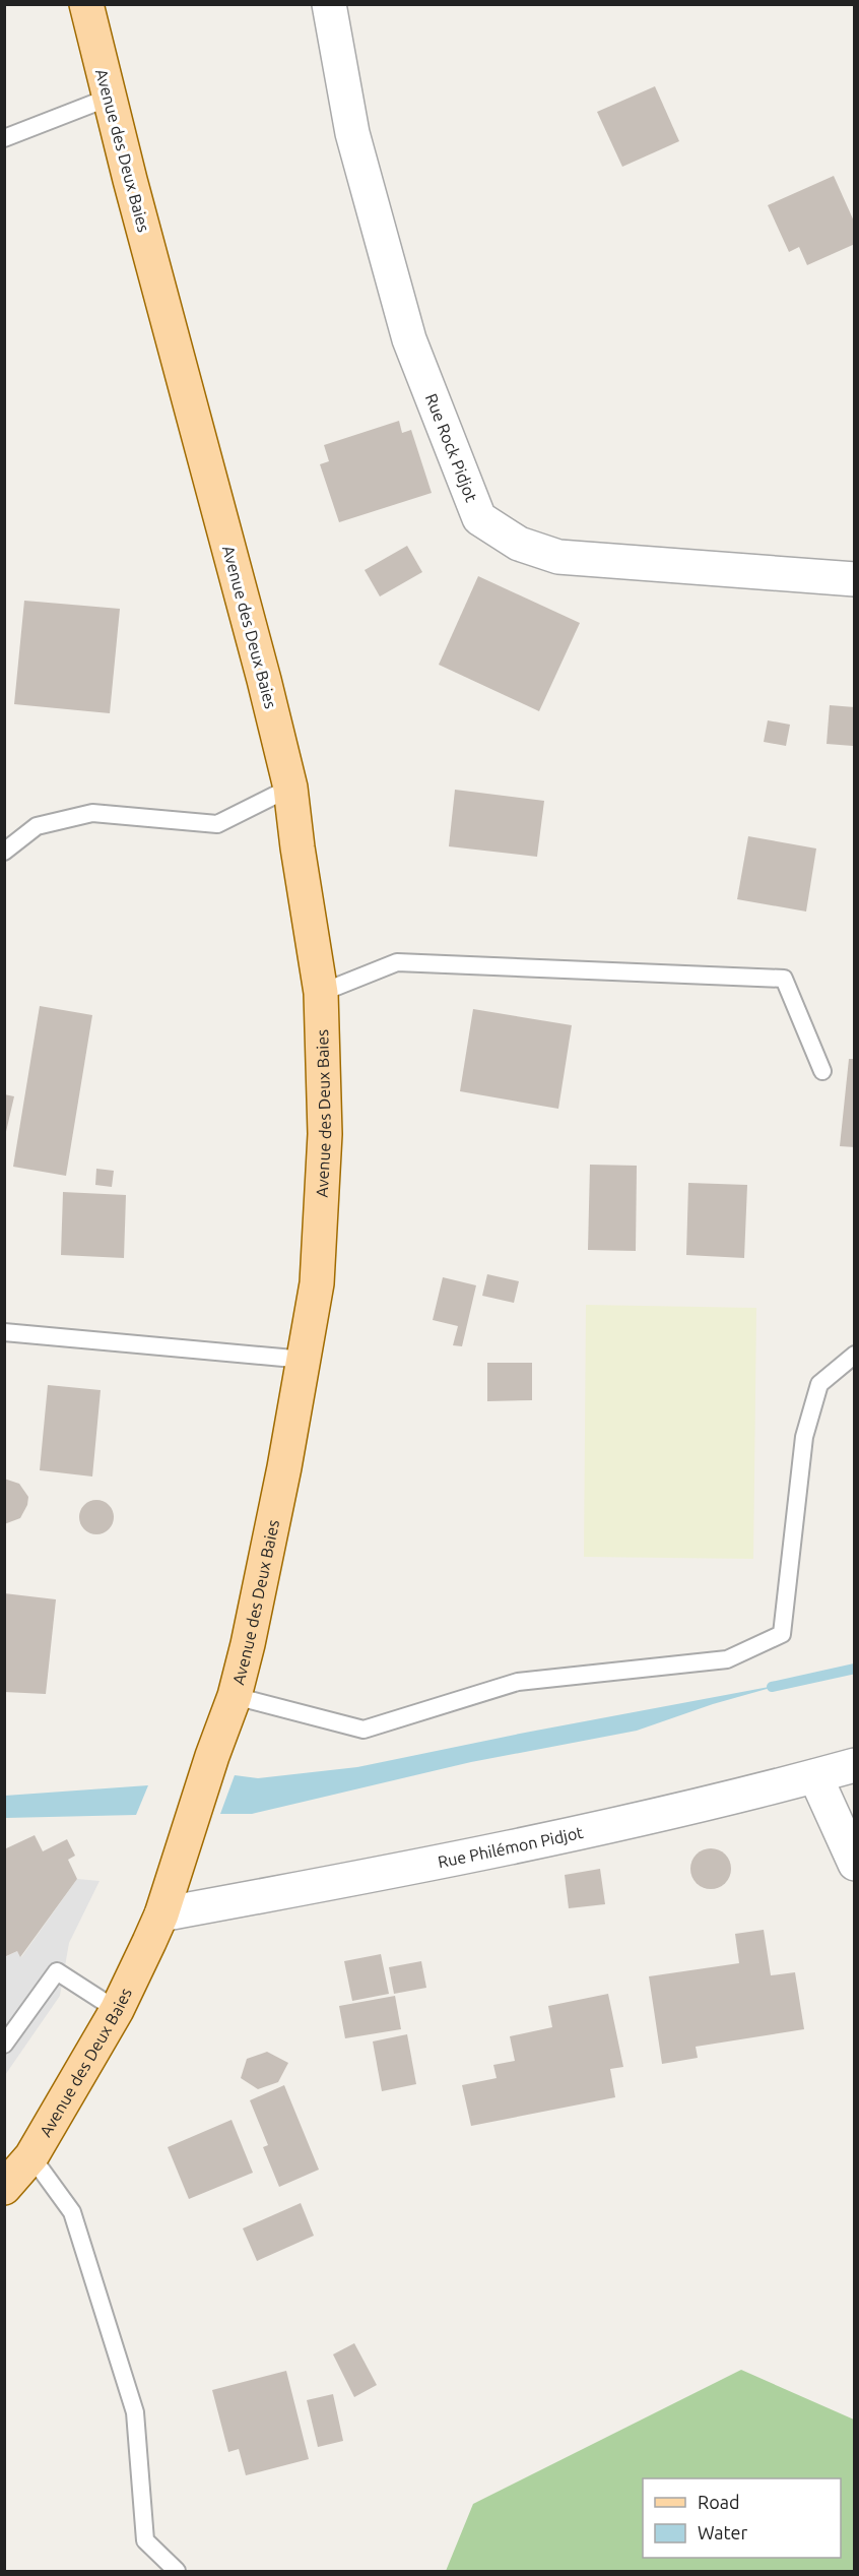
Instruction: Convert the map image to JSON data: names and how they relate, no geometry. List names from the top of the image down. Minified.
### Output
{"streets":{"main road":["Avenue des Deux Baies"],"street":["Rue Rock Pidjot","Rue Philémon Pidjot"]},"crossings":[["Avenue des Deux Baies","Rue Philémon Pidjot"]],"legend":["Road","Water"]}
